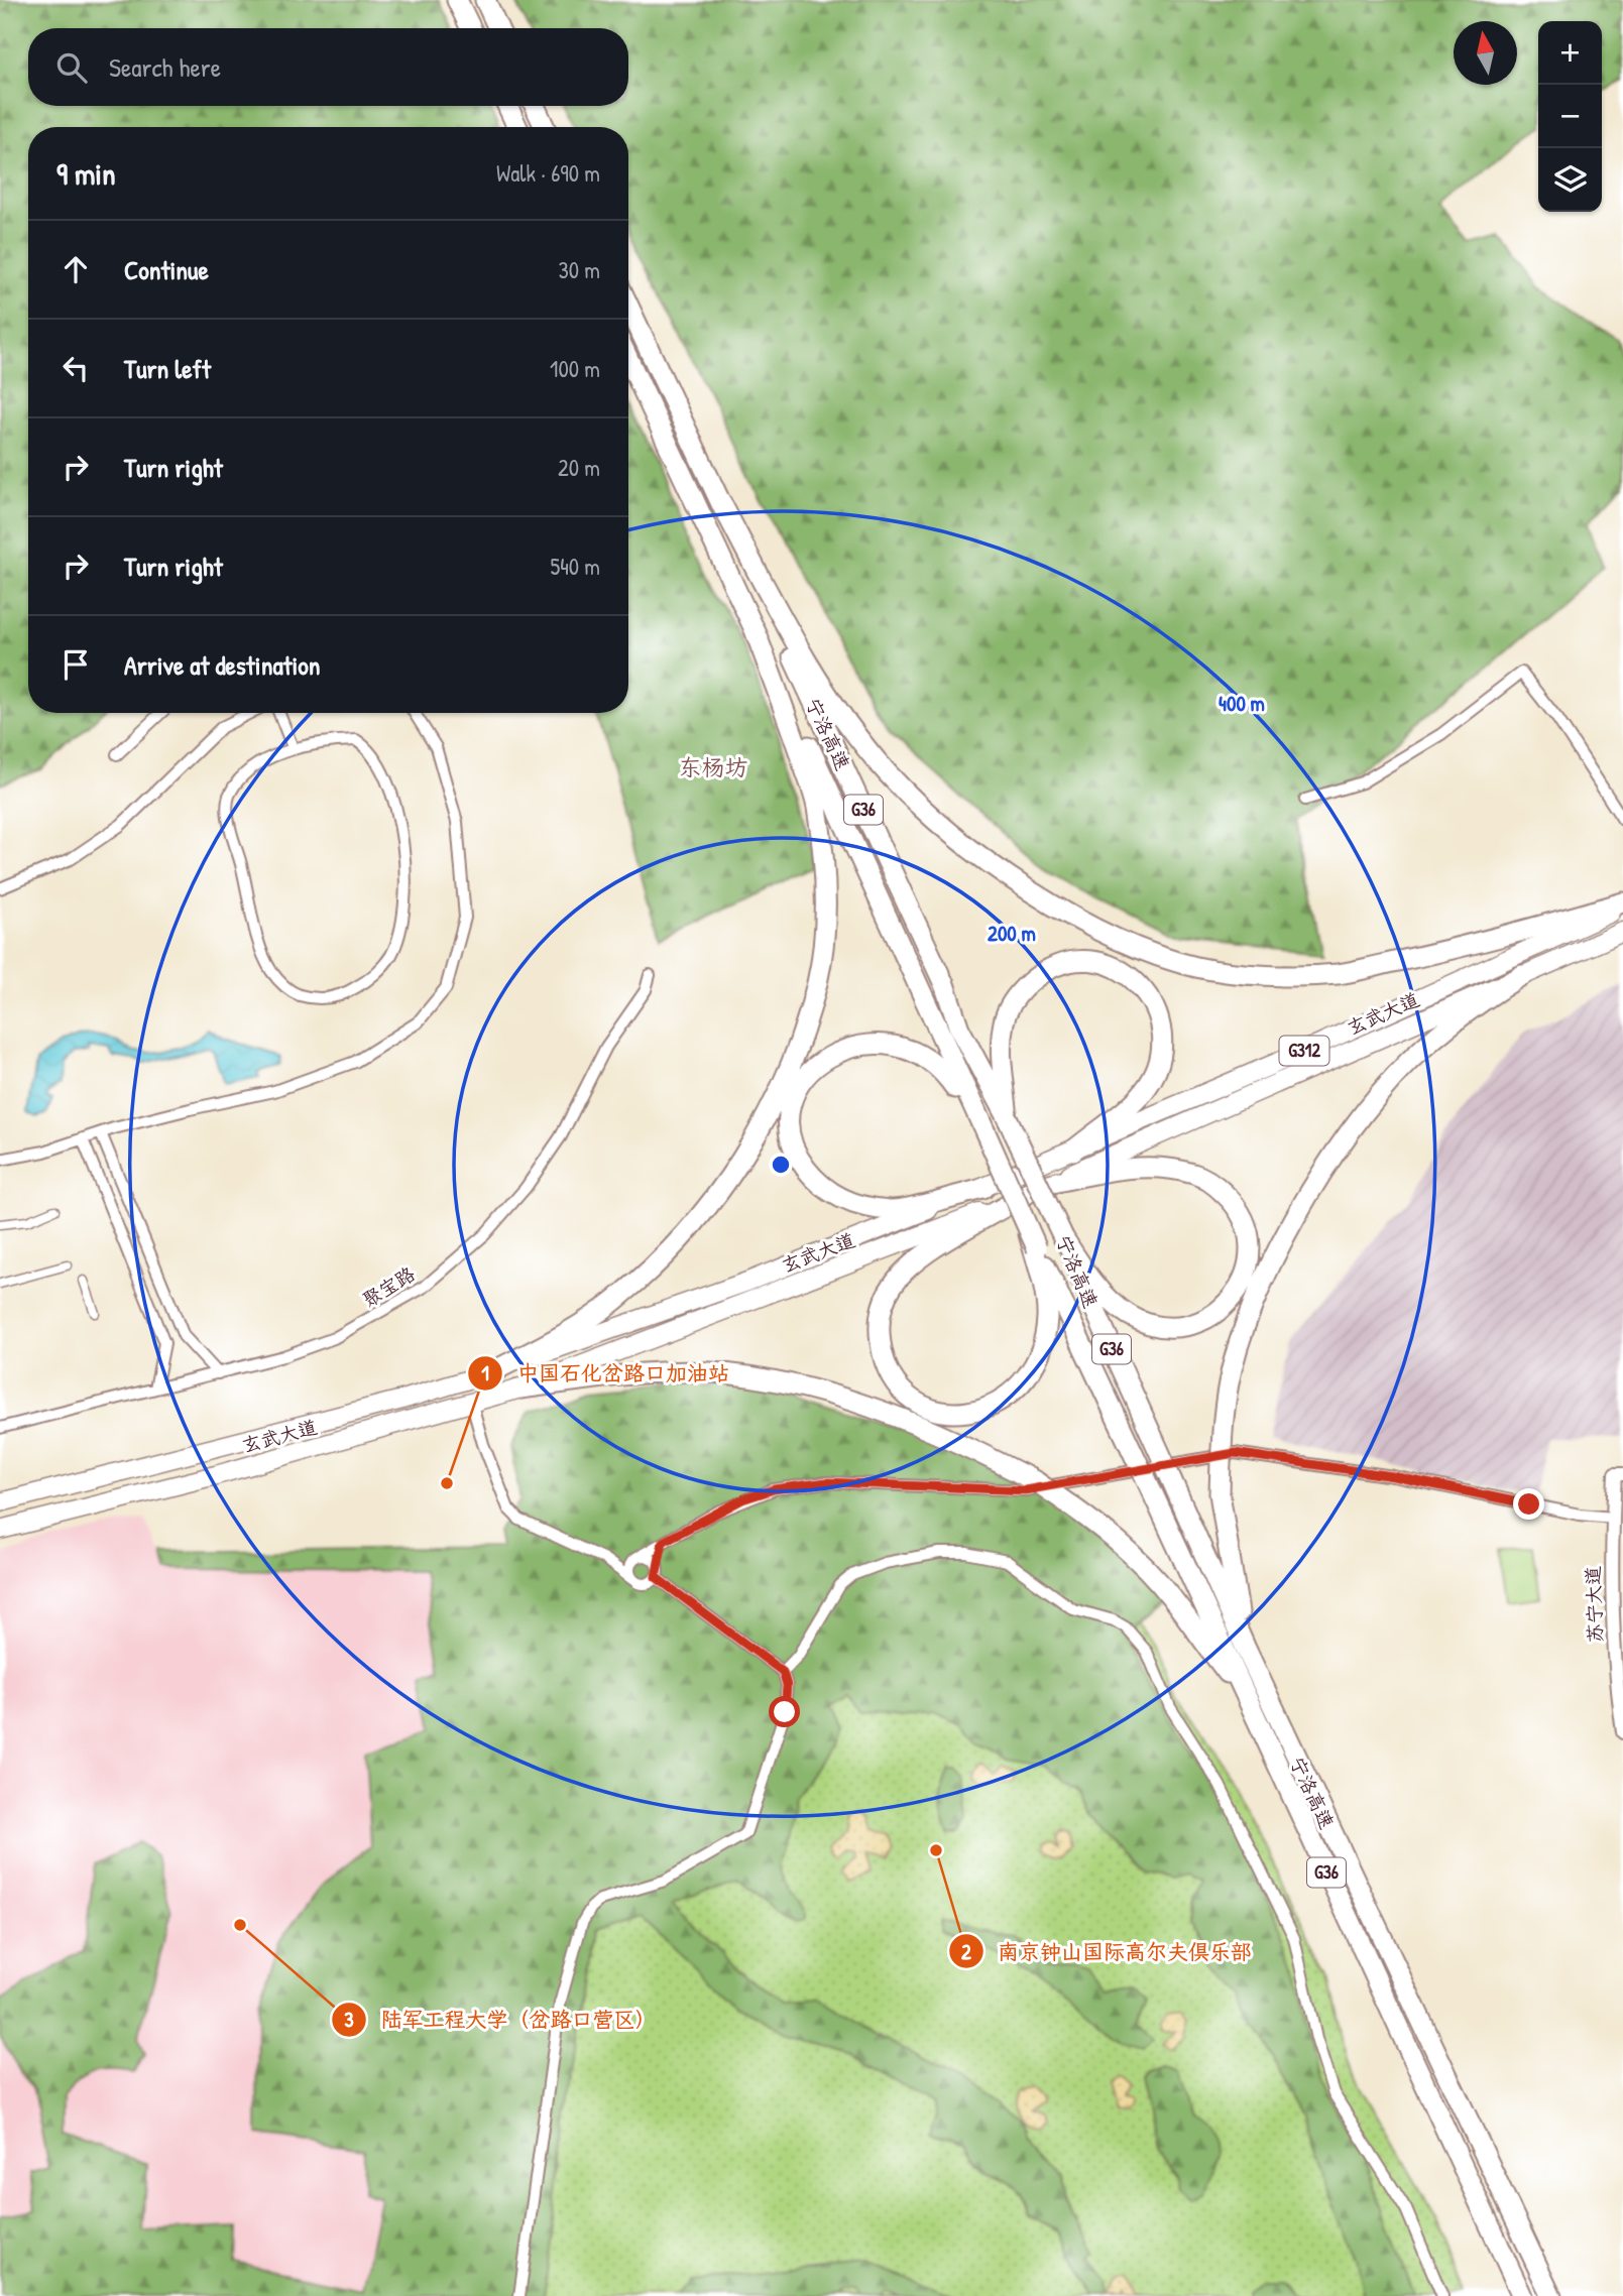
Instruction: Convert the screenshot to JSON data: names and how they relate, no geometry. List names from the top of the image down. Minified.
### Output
{"streets":{"highway":["宁洛高速","G36","玄武大道","G312"],"street":["聚宝路","苏宁大道"]},"districts":["东杨坊"],"places":["中国石化岔路口加油站","南京钟山国际高尔夫俱乐部","陆军工程大学（岔路口营区）"],"north":"top","page":{"map_buttons":["+","−"],"search":"Search here","heading":["9 min","Walk · 690 m"],"list":[["Continue","30 m"],["Turn left","100 m"],["Turn right","20 m"],["Turn right","540 m"],"Arrive at destination"]},"rings":["400 m","200 m"]}
